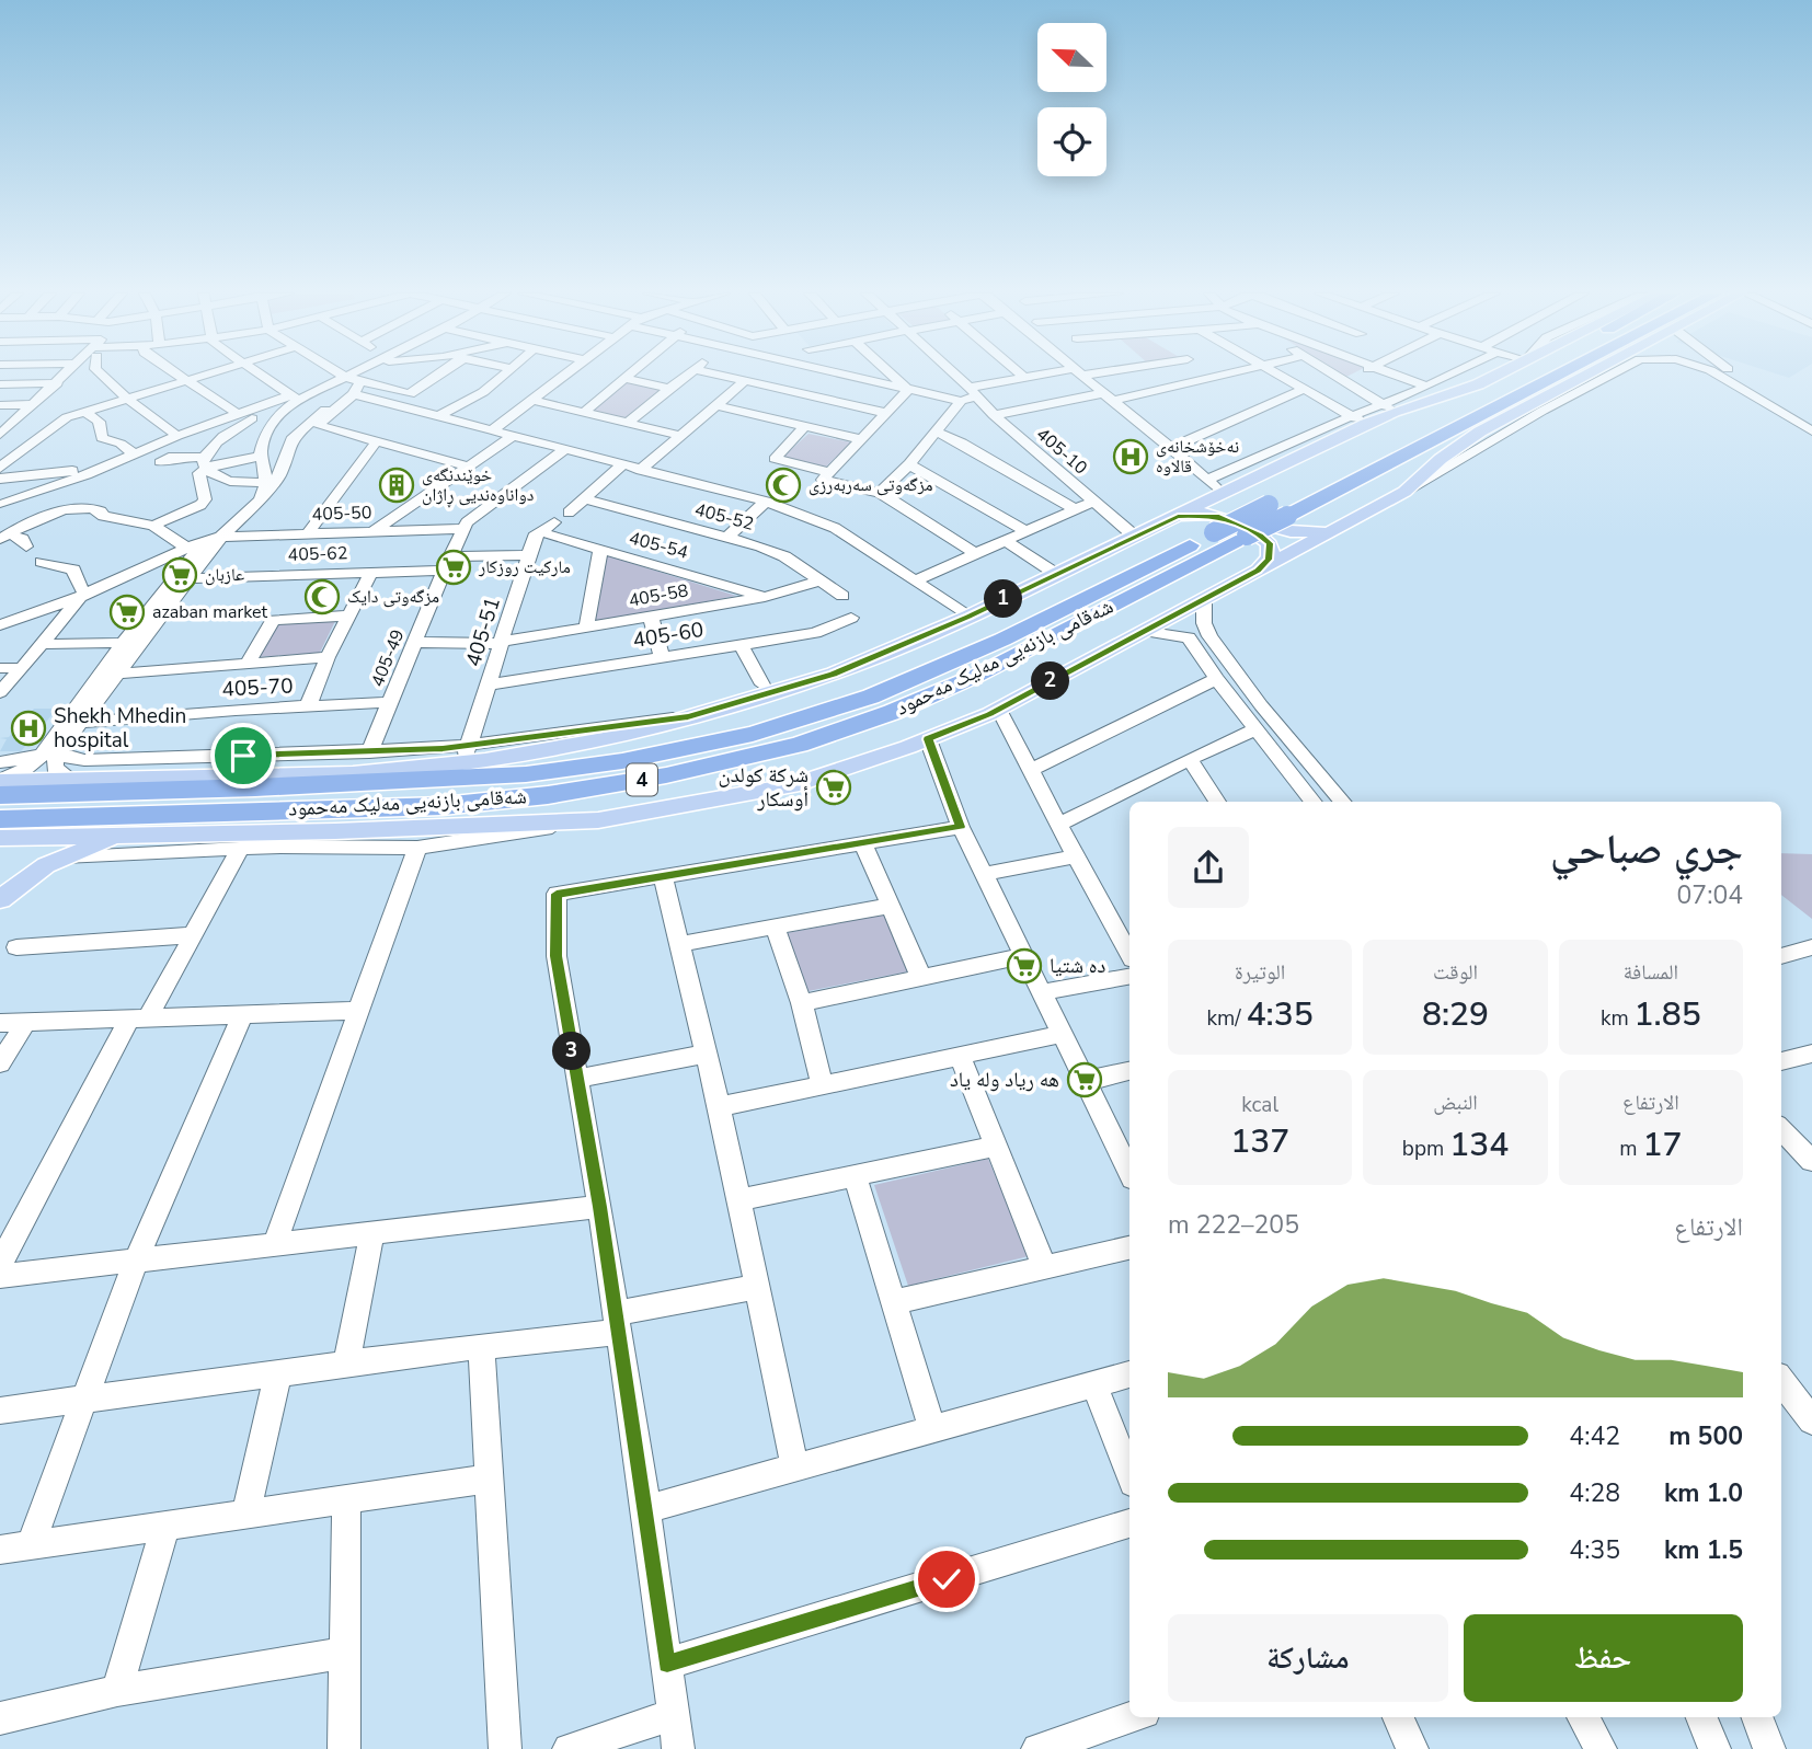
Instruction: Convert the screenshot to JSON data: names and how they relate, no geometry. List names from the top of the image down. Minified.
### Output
{"streets":{"highway":["شەقامی بازنەیی مەلیک مەحمود","4"],"street":["405-10","405-50","405-52","405-54","405-62","405-58","405-51","405-60","405-49","405-70"]},"crossings":[["405-50","405-49"],["405-52","405-58"],["405-54","405-58"],["405-54","405-51"],["405-62","405-51"],["405-62","405-49"],["405-58","405-51"],["405-58","405-49"],["405-51","405-60"],["405-49","405-70"]],"places":{"hospital":["نەخۆشخانەی قالاوە","Shekh Mhedin hospital"],"building":["خوێندنگەی دواناوەندیی ڕاژان"],"mosque":["مزگەوتی سەربەرزی","مزگەوتی دایک"],"supermarket":["ماركيت روزكار","عازبان","azaban market","شرکة کولدن أوسکار","ده شتيا","هه رياد وله ياد"]},"north":"top left","page":{"pins":["1","2","3"],"heading":["جري صباحي","07:04"],"stats":[["المسافة","1.85 km"],["الوقت","8:29"],["الوتيرة","4:35 /km"],["الارتفاع","17 m"],["النبض","134 bpm"],["kcal","137"]],"chart":["الارتفاع","205–222 m"],"list":[{"name":"500 m","note":"4:42"},{"name":"1.0 km","note":"4:28"},{"name":"1.5 km","note":"4:35"}],"buttons":["حفظ","مشاركة"]}}
